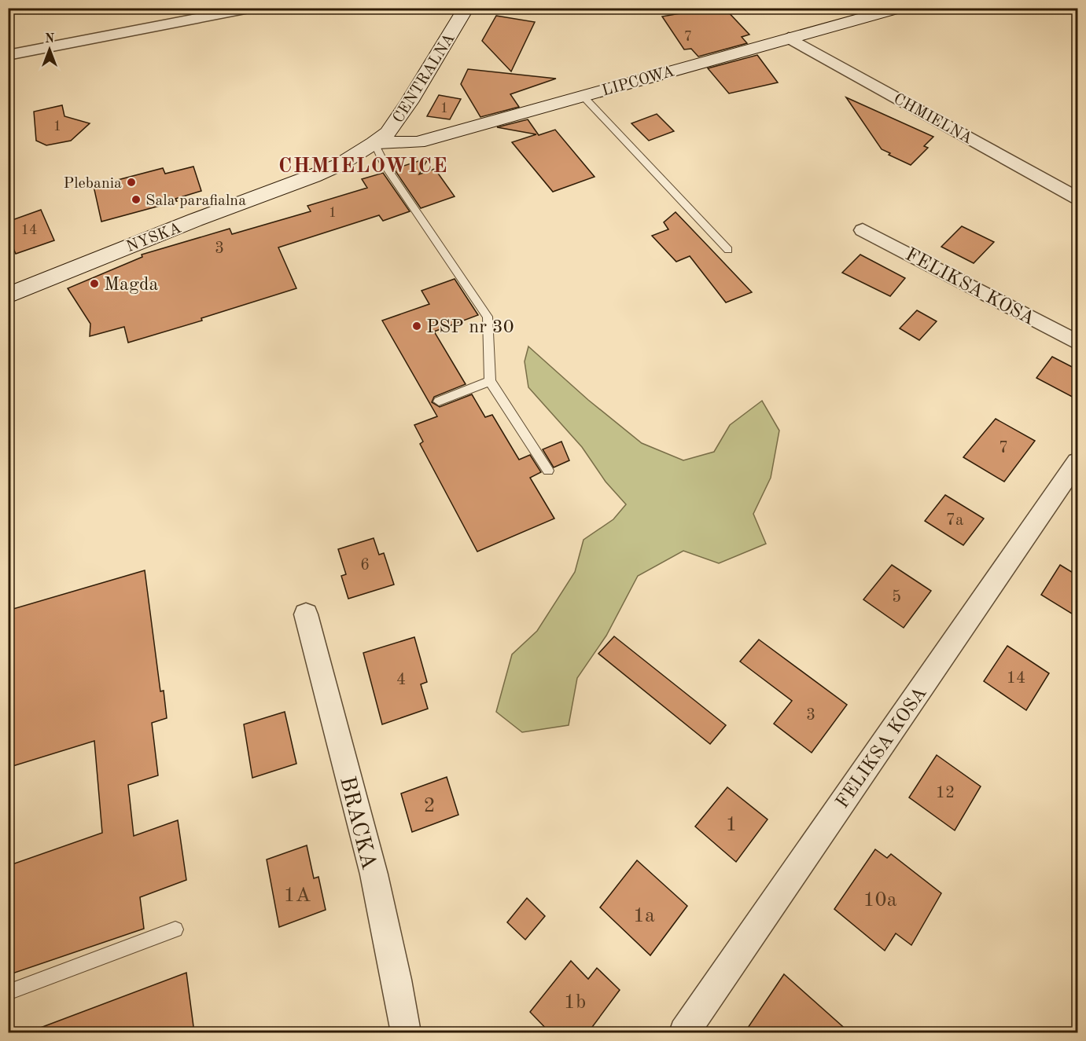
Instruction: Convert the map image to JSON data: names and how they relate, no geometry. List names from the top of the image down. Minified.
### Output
{"streets":{"street":["CENTRALNA","LIPCOWA","CHMIELNA","NYSKA","FELIKSA KOSA","BRACKA"]},"crossings":[["CENTRALNA","LIPCOWA"],["CENTRALNA","NYSKA"],["LIPCOWA","CHMIELNA"],["LIPCOWA","NYSKA"]],"districts":["CHMIELOWICE"],"places":["Plebania","Sala parafialna","Magda","PSP nr 30"],"house_numbers":["7","1","1","1","14","3","7","7a","6","5","14","4","3","12","2","1","1A","10a","1a","1b"],"north":"top"}
